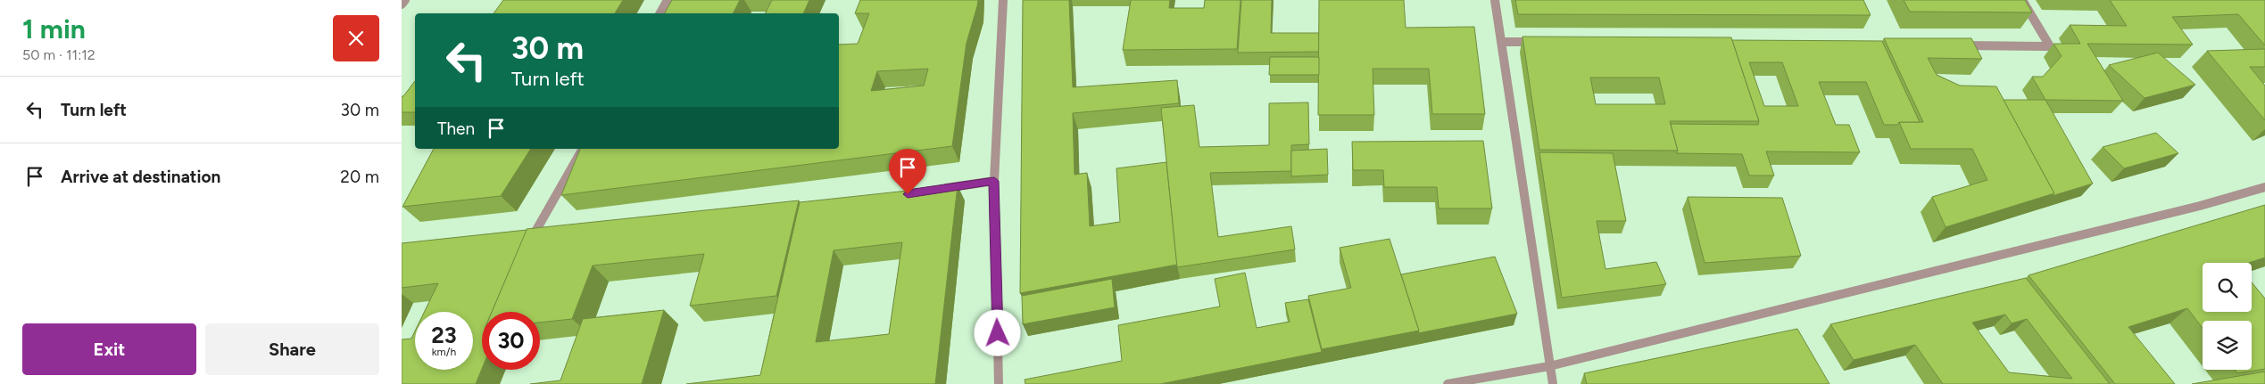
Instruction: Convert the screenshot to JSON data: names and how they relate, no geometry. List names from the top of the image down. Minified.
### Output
{"page":{"heading":["1 min","50 m · 11:12"],"turn":["30 m","Turn left"],"list":[{"name":"Turn left","value":"30 m"},{"name":"Arrive at destination","value":"20 m"}],"then":"Then","speed":"23 km/h","limit":"30","buttons":["Exit","Share"]}}
